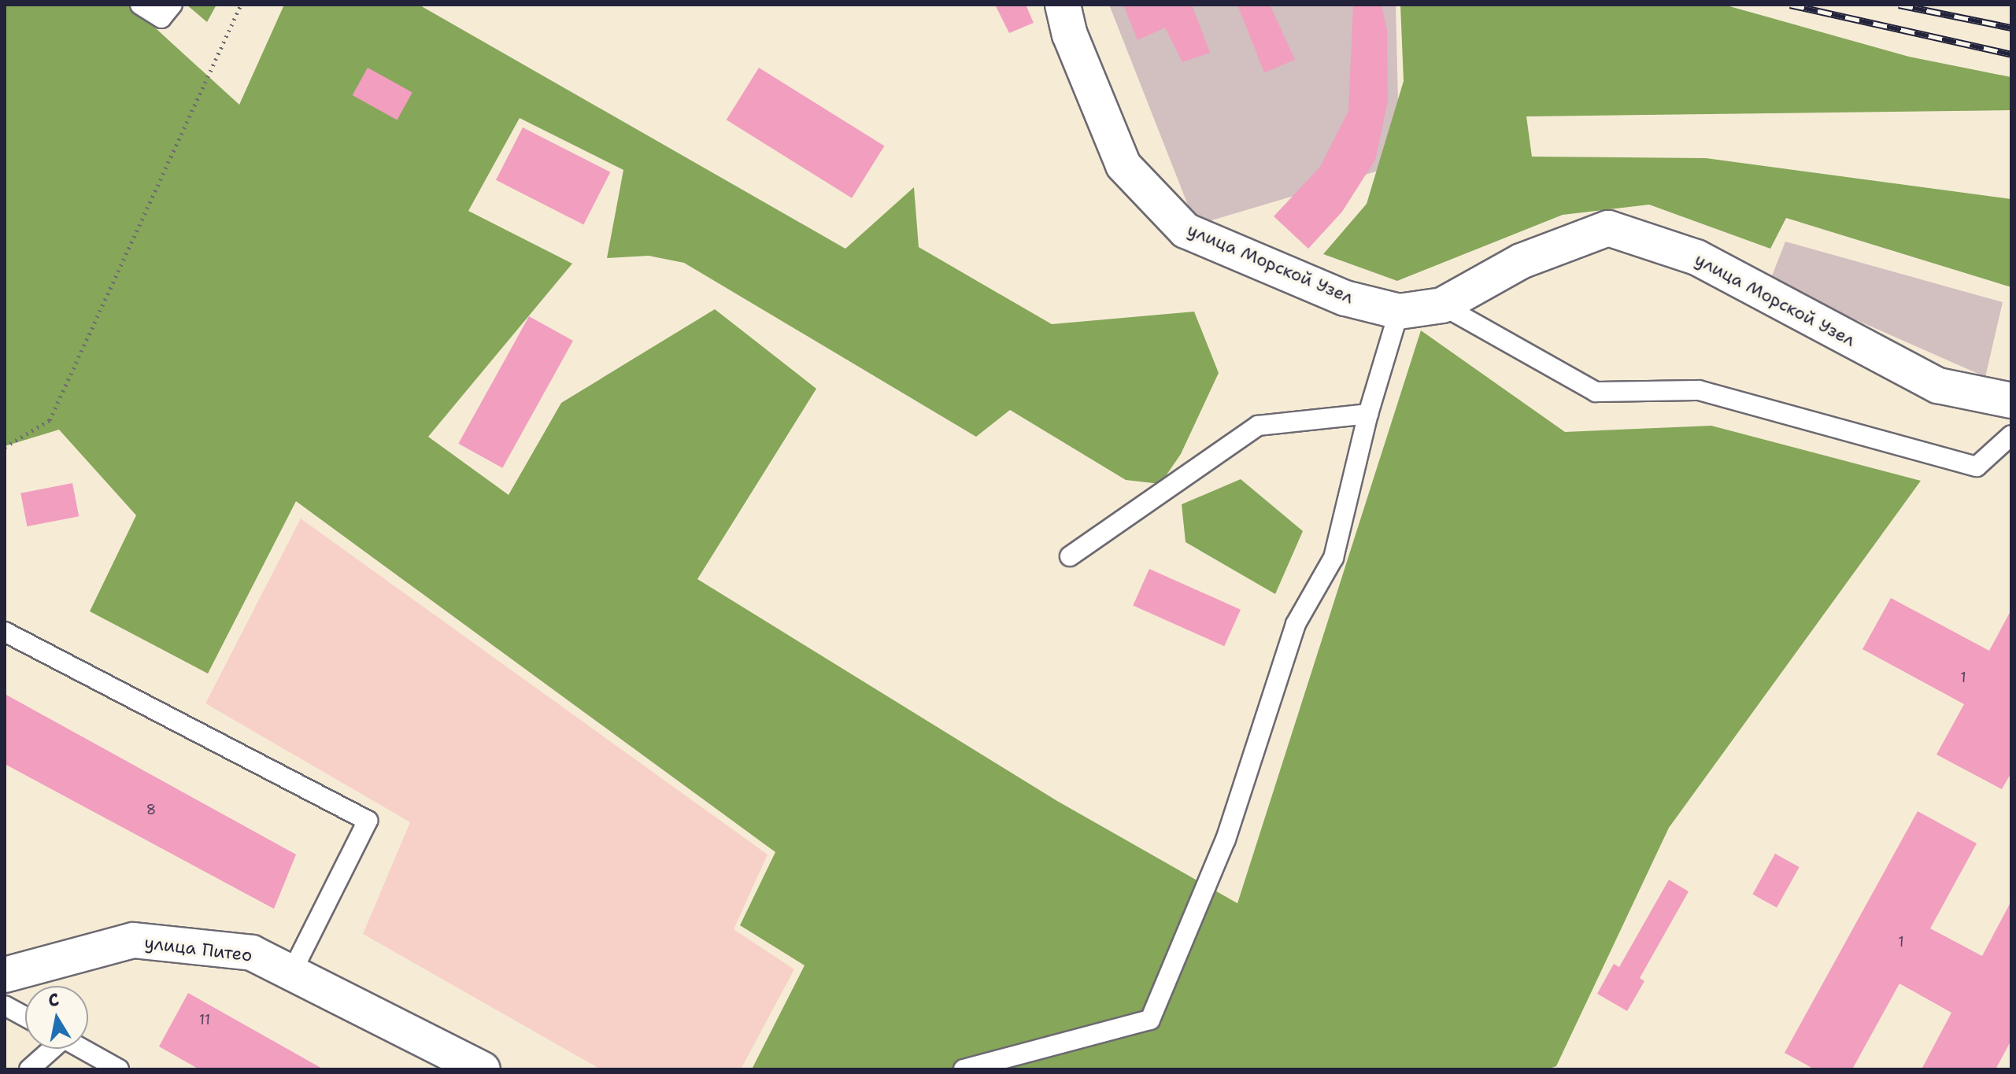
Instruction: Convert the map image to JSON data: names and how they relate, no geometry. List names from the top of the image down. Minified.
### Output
{"streets":{"street":["улица Морской Узел","улица Питео"]},"house_numbers":["1","8","1","11"],"north":"top"}
